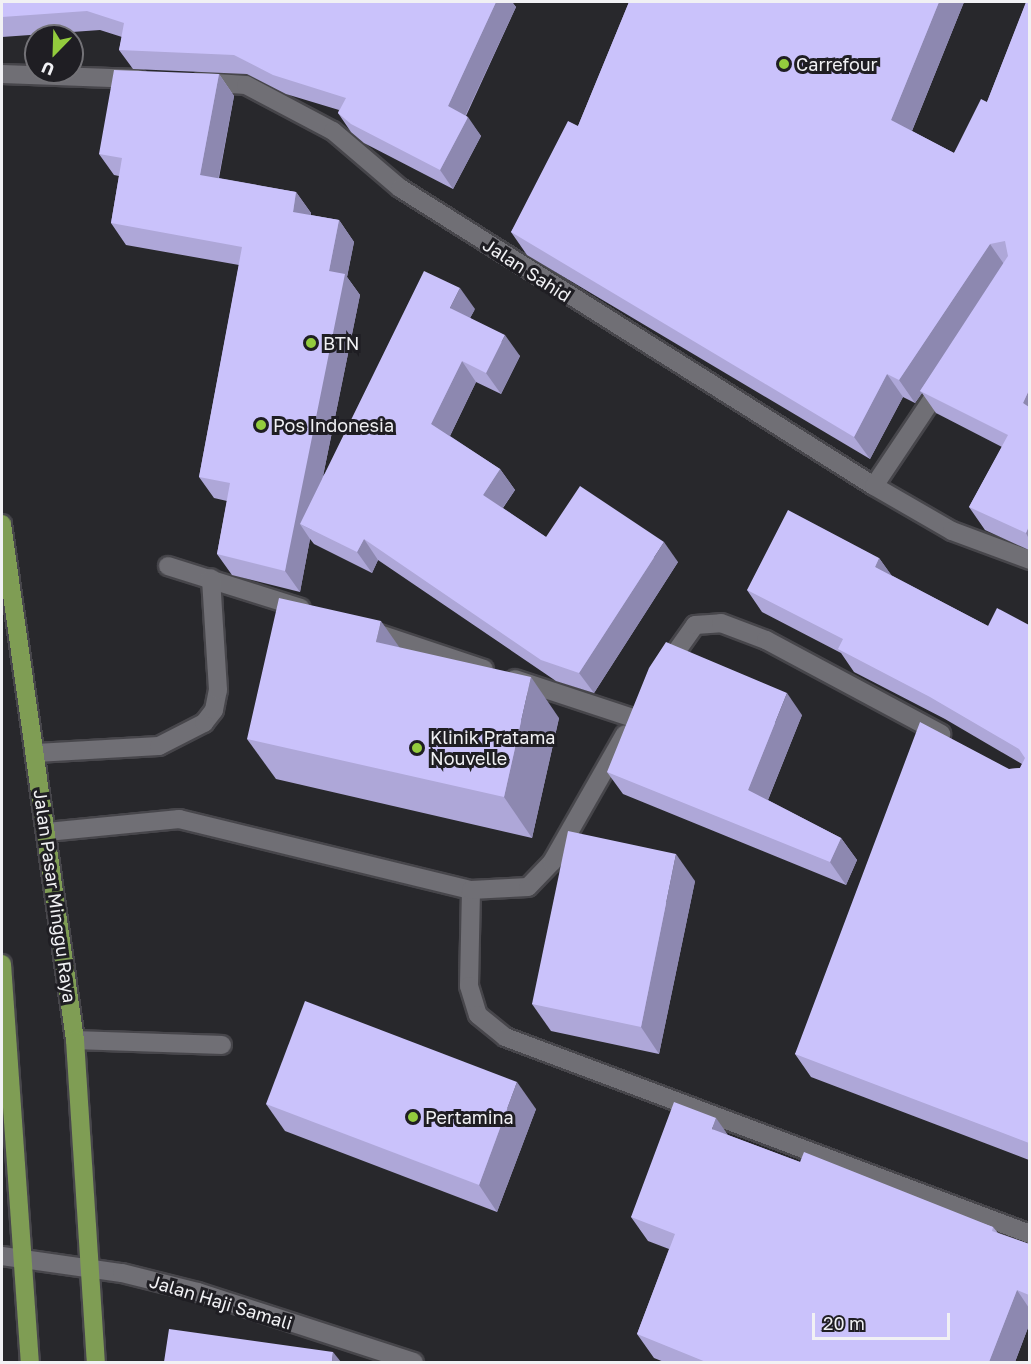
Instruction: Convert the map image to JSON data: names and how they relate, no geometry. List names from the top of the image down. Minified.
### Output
{"streets":{"main road":["Jalan Pasar Minggu Raya"],"street":["Jalan Sahid","Jalan Haji Samali"]},"crossings":[["Jalan Pasar Minggu Raya","Jalan Haji Samali"]],"places":["Carrefour","BTN","Pos Indonesia","Klinik Pratama Nouvelle","Pertamina"],"scale_bar":"20 m","north":"bottom left"}
